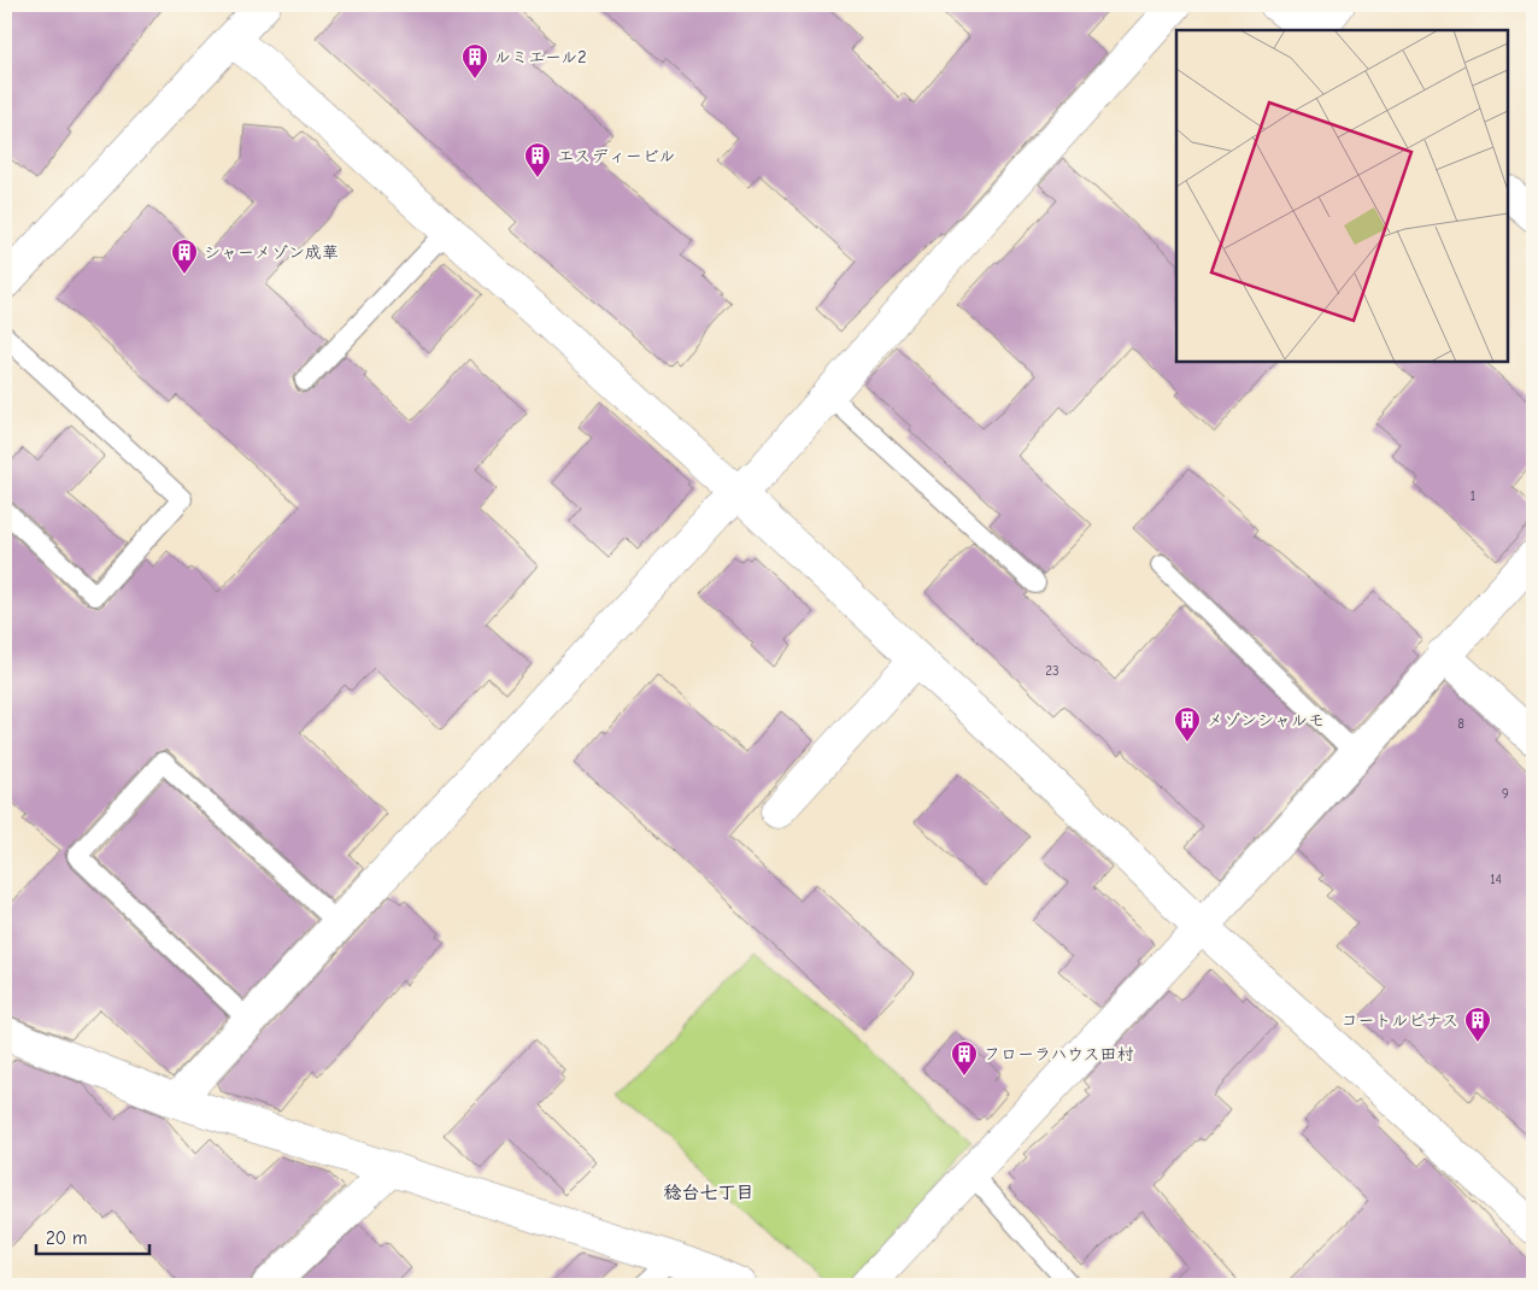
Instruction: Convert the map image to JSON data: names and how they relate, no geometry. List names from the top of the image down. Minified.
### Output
{"districts":["稔台七丁目"],"places":{"building":["ルミエール2","エスディービル","シャーメゾン成華","メゾンシャルモ","コートルピナス","フローラハウス田村"]},"house_numbers":["1","23","8","9","14"],"scale_bar":"20 m"}
